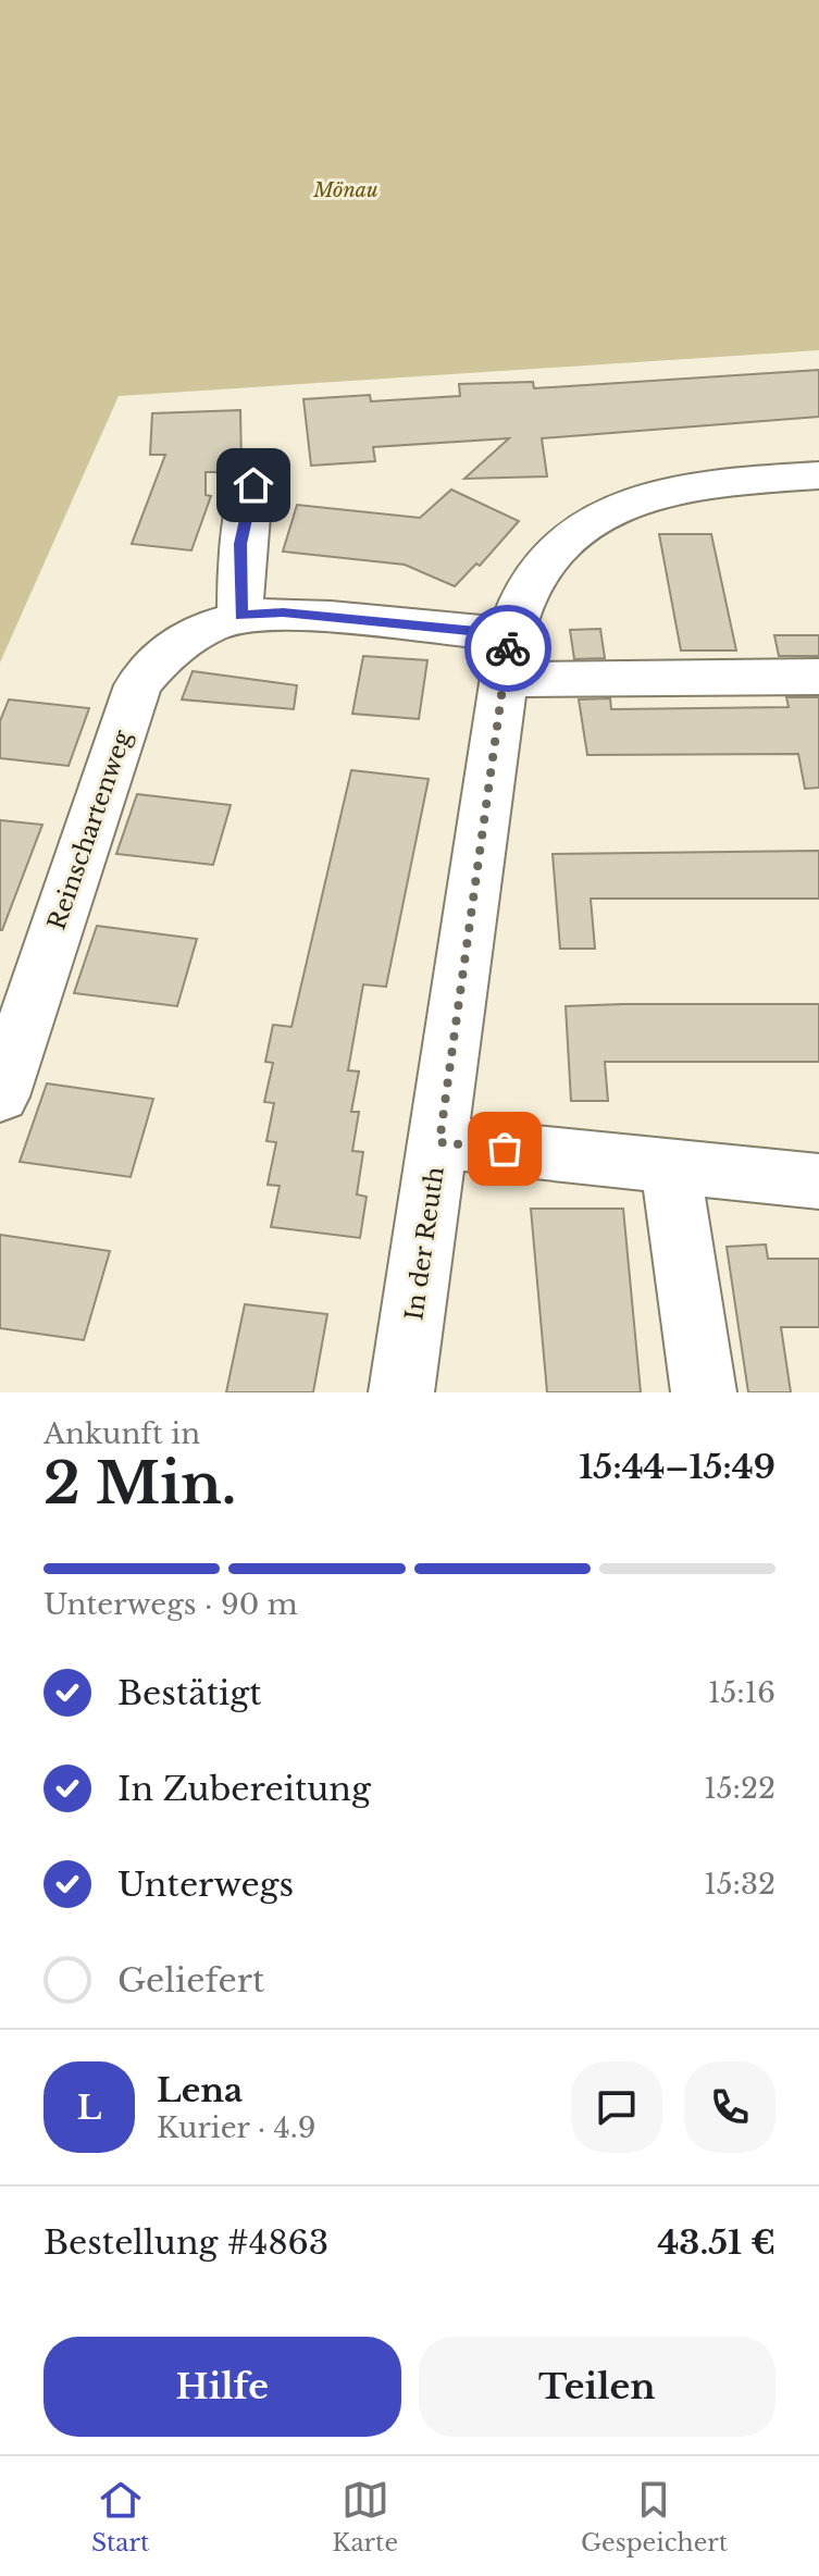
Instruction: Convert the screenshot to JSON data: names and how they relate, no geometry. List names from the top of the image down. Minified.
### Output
{"streets":{"street":["Reinschartenweg","In der Reuth"]},"crossings":[["Reinschartenweg","In der Reuth"]],"parks":["Mönau"],"page":{"heading":["2 Min.","Ankunft in","15:44–15:49"],"panel":["Lena","Kurier · 4.9","Bestellung #4863","43.51 €"],"bar":"Unterwegs · 90 m","list":[["Bestätigt","15:16"],["In Zubereitung","15:22"],["Unterwegs","15:32"],"Geliefert"],"round":"L","buttons":["Hilfe","Teilen"],"tabs":["Start","Karte","Gespeichert"]}}
